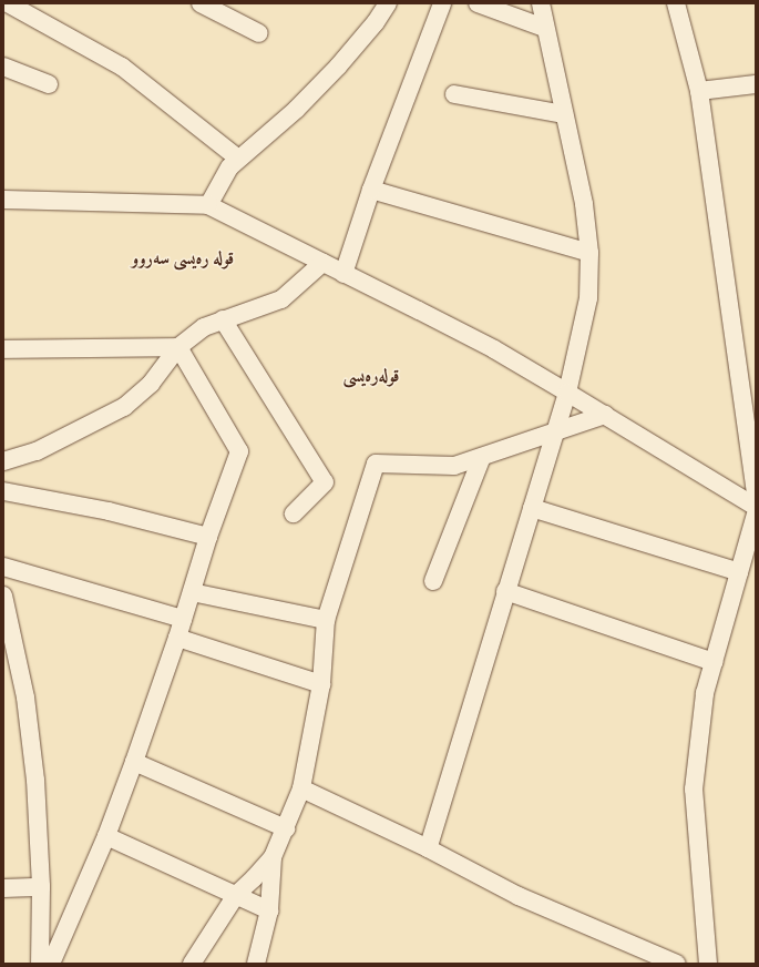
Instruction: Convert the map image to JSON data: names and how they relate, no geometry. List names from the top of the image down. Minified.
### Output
{"districts":["قولە رەیسی سەروو","قولەرەیسی"]}
